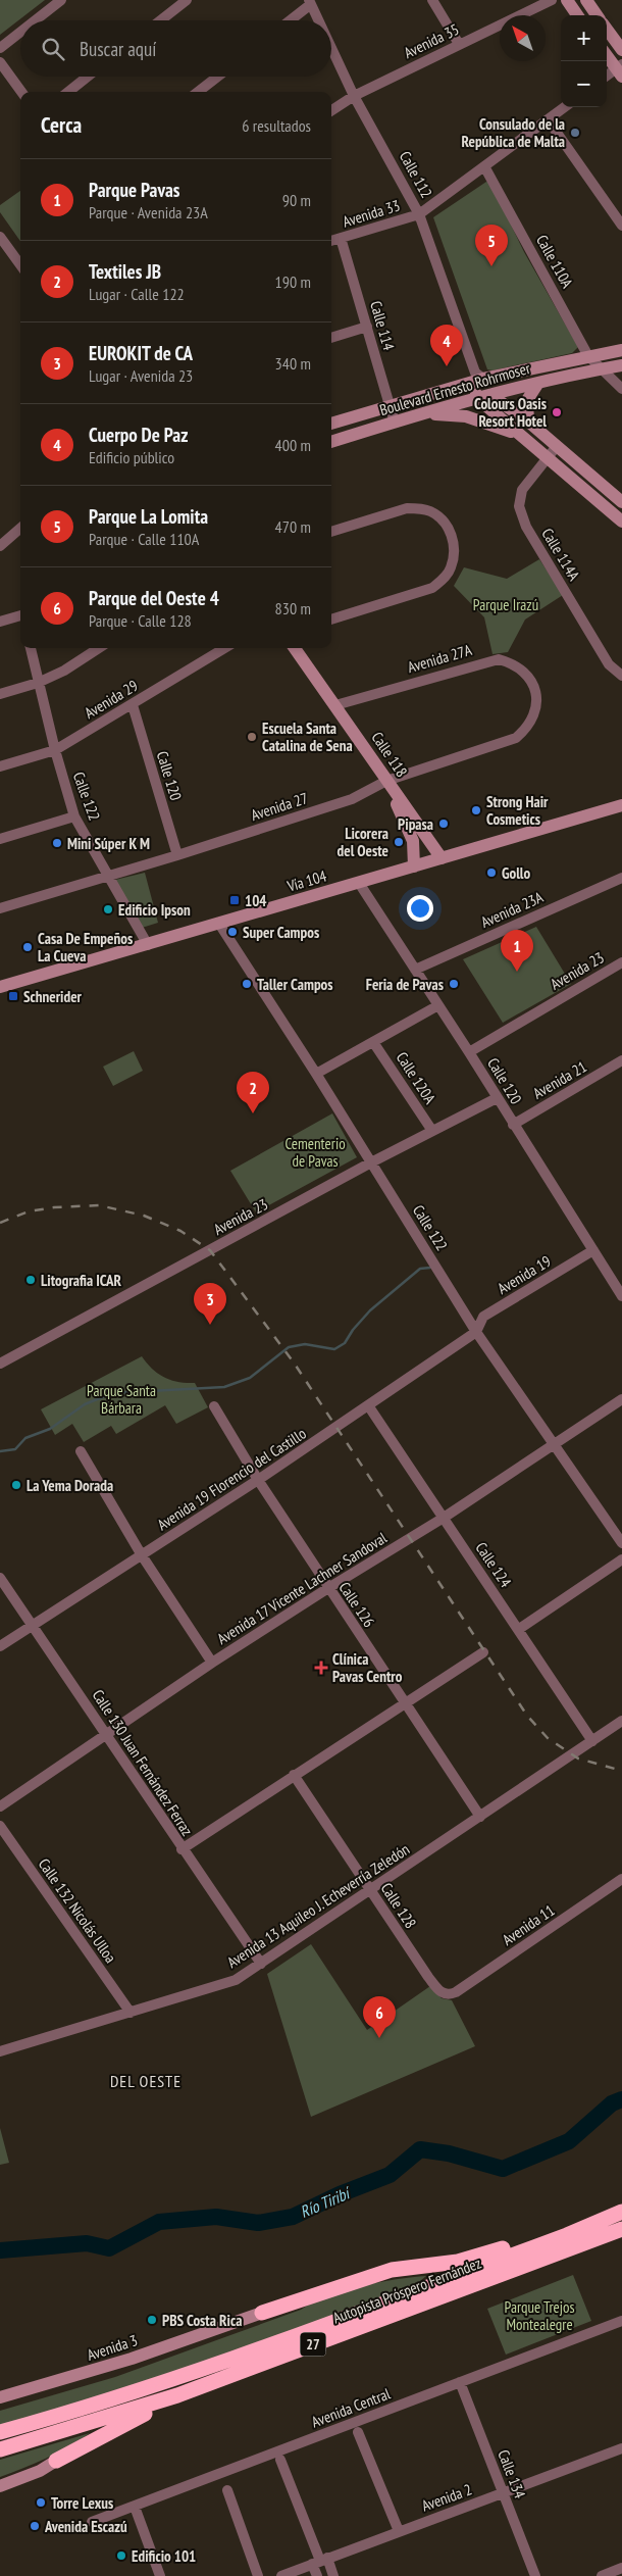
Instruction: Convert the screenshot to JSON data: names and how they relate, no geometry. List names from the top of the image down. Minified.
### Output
{"streets":{"highway":["Autopista Próspero Fernández","27"],"street":["Avenida 35","Calle 112","Avenida 33","Calle 110A","Calle 114","Boulevard Ernesto Rohrmoser","Calle 114A","Avenida 27A","Avenida 29","Calle 118","Calle 120","Calle 122","Avenida 27","Vía 104","Avenida 23A","Avenida 23","Calle 120A","Avenida 21","Avenida 19","Avenida 19 Florencio del Castillo","Calle 124","Avenida 17 Vicente Lachner Sandoval","Calle 126","Calle 130 Juan Fernández Ferraz","Avenida 13 Aquileo J. Echeverría Zeledón","Calle 128","Calle 132 Nicolás Ulloa","Avenida 11","Avenida 3","Avenida Central","Calle 134","Avenida 2"]},"crossings":[["Avenida 35","Calle 112"],["Calle 112","Avenida 33"],["Calle 112","Boulevard Ernesto Rohrmoser"],["Avenida 33","Calle 110A"],["Avenida 33","Calle 114"],["Calle 110A","Boulevard Ernesto Rohrmoser"],["Calle 114","Boulevard Ernesto Rohrmoser"],["Avenida 27A","Calle 118"],["Avenida 27A","Avenida 27"],["Avenida 29","Calle 120"],["Avenida 29","Calle 122"],["Calle 118","Avenida 27"],["Calle 118","Vía 104"],["Calle 120","Avenida 27"],["Calle 120","Vía 104"],["Calle 120","Avenida 23A"],["Calle 120","Avenida 23"],["Calle 120","Avenida 21"],["Calle 120","Avenida 19"],["Calle 122","Avenida 27"],["Calle 122","Vía 104"],["Calle 122","Avenida 23"],["Calle 122","Avenida 19"],["Calle 122","Avenida 19 Florencio del Castillo"],["Calle 122","Avenida 17 Vicente Lachner Sandoval"],["Avenida 23","Calle 120A"],["Avenida 19","Avenida 19 Florencio del Castillo"],["Avenida 19 Florencio del Castillo","Calle 124"],["Avenida 19 Florencio del Castillo","Calle 126"],["Avenida 19 Florencio del Castillo","Calle 130 Juan Fernández Ferraz"],["Calle 124","Avenida 17 Vicente Lachner Sandoval"],["Calle 124","Avenida 13 Aquileo J. Echeverría Zeledón"],["Avenida 17 Vicente Lachner Sandoval","Calle 126"],["Avenida 17 Vicente Lachner Sandoval","Calle 130 Juan Fernández Ferraz"],["Calle 126","Avenida 13 Aquileo J. Echeverría Zeledón"],["Calle 130 Juan Fernández Ferraz","Avenida 13 Aquileo J. Echeverría Zeledón"],["Avenida 13 Aquileo J. Echeverría Zeledón","Calle 128"],["Avenida 13 Aquileo J. Echeverría Zeledón","Calle 132 Nicolás Ulloa"],["Calle 128","Avenida 11"],["Avenida Central","Calle 134"],["Calle 134","Avenida 2"]],"districts":["DEL OESTE"],"water":["Río Tiribí"],"parks":["Parque Irazú","Cementerio de Pavas","Parque Santa Bárbara","Parque Trejos Montealegre"],"places":{"other":["Consulado de la República de Malta","Colours Oasis Resort Hotel","Escuela Santa Catalina de Sena","Strong Hair Cosmetics","Pipasa","Licorera del Oeste","Mini Súper K M","Gollo","Edificio Ipson","Super Campos","Casa De Empeños La Cueva","Taller Campos","Feria de Pavas","Litografia ICAR","La Yema Dorada","PBS Costa Rica","Torre Lexus","Avenida Escazú","Edificio 101"],"transit":["104","Schnerider"],"health":["Clínica Pavas Centro"]},"north":"top left","page":{"map_buttons":["+","−"],"search":"Buscar aquí","heading":["Cerca","6 resultados"],"list":[{"mark":"1","name":"Parque Pavas","note":"Parque · Avenida 23A","value":"90 m"},{"mark":"2","name":"Textiles JB","note":"Lugar · Calle 122","value":"190 m"},{"mark":"3","name":"EUROKIT de CA","note":"Lugar · Avenida 23","value":"340 m"},{"mark":"4","name":"Cuerpo De Paz","note":"Edificio público","value":"400 m"},{"mark":"5","name":"Parque La Lomita","note":"Parque · Calle 110A","value":"470 m"},{"mark":"6","name":"Parque del Oeste 4","note":"Parque · Calle 128","value":"830 m"}],"pins":["5","4","1","2","3","6"]}}
